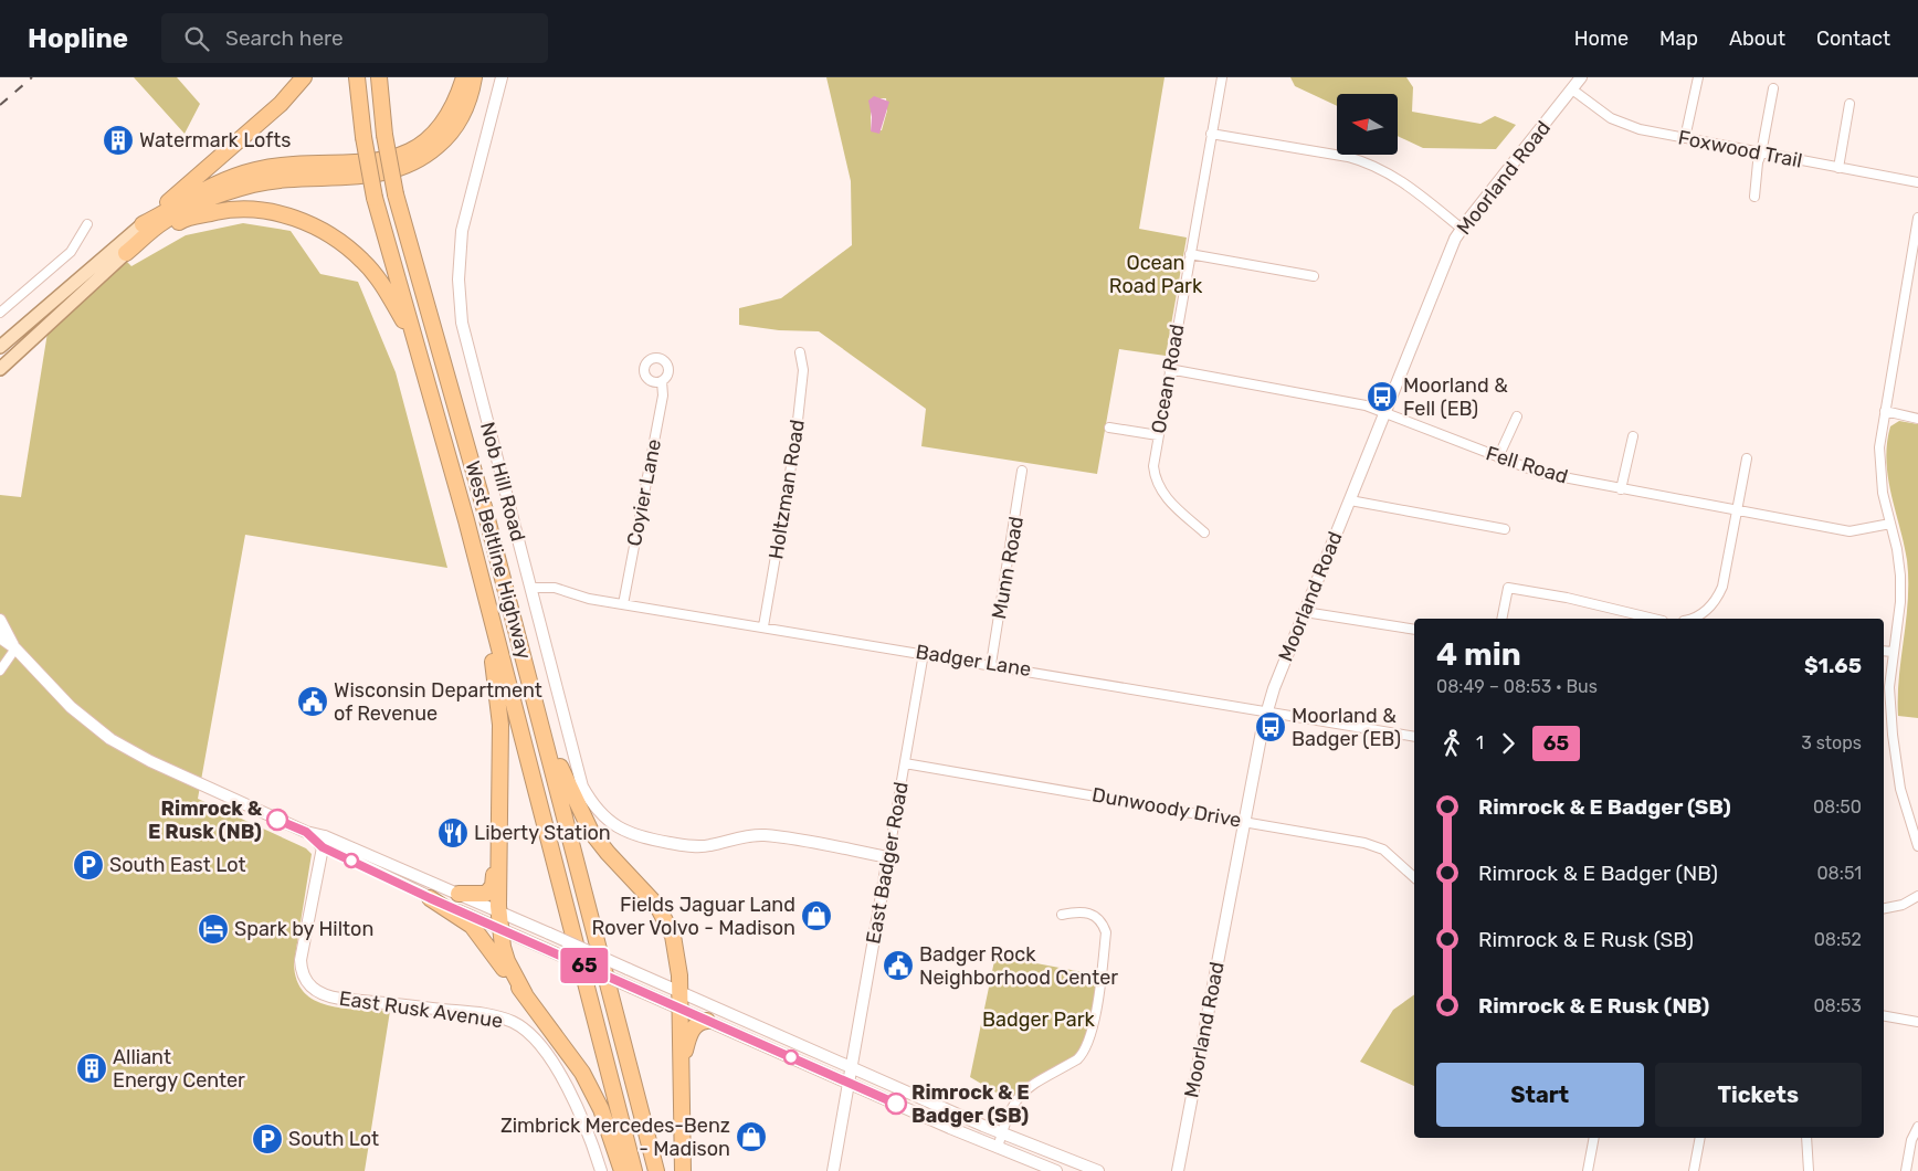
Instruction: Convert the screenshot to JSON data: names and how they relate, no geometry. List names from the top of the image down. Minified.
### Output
{"streets":{"highway":["West Beltline Highway"],"street":["Foxwood Trail","Moorland Road","Ocean Road","Fell Road","Nob Hill Road","Holtzman Road","Coyier Lane","Munn Road","Badger Lane","Dunwoody Drive","East Badger Road","East Rusk Avenue"]},"crossings":[["Foxwood Trail","Moorland Road"],["Moorland Road","Fell Road"],["Moorland Road","Badger Lane"],["Moorland Road","Dunwoody Drive"],["Ocean Road","Fell Road"],["Nob Hill Road","Badger Lane"],["Nob Hill Road","East Badger Road"],["Holtzman Road","Badger Lane"],["Coyier Lane","Badger Lane"],["Munn Road","Badger Lane"],["Badger Lane","East Badger Road"],["Dunwoody Drive","East Badger Road"]],"parks":["Ocean Road Park","Badger Park"],"places":{"building":["Watermark Lofts","Alliant Energy Center"],"bus stop":["Moorland & Fell (EB)","Moorland & Badger (EB)"],"public building":["Wisconsin Department of Revenue","Badger Rock Neighborhood Center"],"other":["Rimrock & E Rusk (NB)","Rimrock & E Badger (SB)"],"restaurant":["Liberty Station"],"parking":["South East Lot","South Lot"],"shop":["Fields Jaguar Land Rover Volvo - Madison","Zimbrick Mercedes-Benz - Madison"],"hotel":["Spark by Hilton"]},"lines":["bus line 65"],"north":"left","page":{"header":"Hopline","search":"Search here","nav":["Home","Map","About","Contact"],"on_map":"65","heading":["4 min","08:49 – 08:53 · Bus","$1.65"],"legs":["1","65","3 stops"],"list":[{"name":"Rimrock & E Badger (SB)","value":"08:50"},{"name":"Rimrock & E Badger (NB)","value":"08:51"},{"name":"Rimrock & E Rusk (SB)","value":"08:52"},{"name":"Rimrock & E Rusk (NB)","value":"08:53"}],"buttons":["Start","Tickets"]}}
